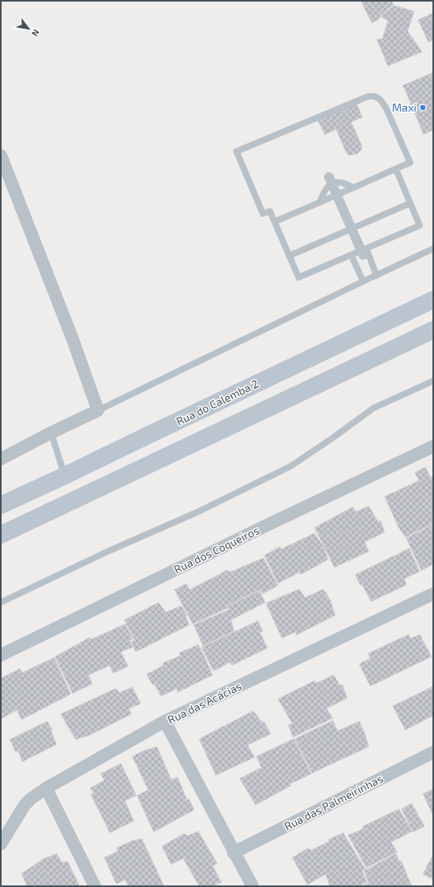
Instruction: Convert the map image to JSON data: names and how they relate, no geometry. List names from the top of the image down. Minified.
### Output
{"streets":{"main road":["Rua do Calemba 2"],"street":["Rua dos Coqueiros","Rua das Acácias","Rua das Palmeirinhas"]},"places":["Maxi"],"north":"bottom right"}
